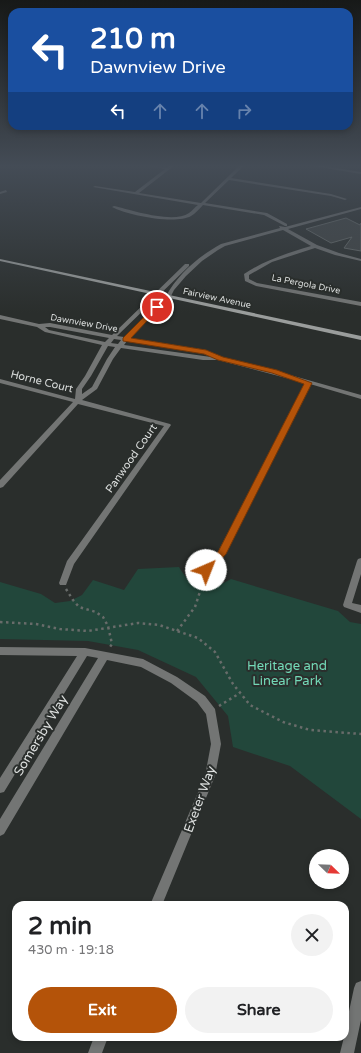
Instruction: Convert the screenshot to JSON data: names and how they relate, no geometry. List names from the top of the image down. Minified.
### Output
{"streets":{"street":["La Pergola Drive","Fairview Avenue","Dawnview Drive","Horne Court","Panwood Court","Somersby Way","Exeter Way"]},"crossings":[["Horne Court","Panwood Court"]],"parks":["Heritage and Linear Park"],"north":"bottom right","page":{"turn":["210 m","Dawnview Drive"],"heading":["2 min","430 m · 19:18"],"buttons":["Exit","Share"]}}
